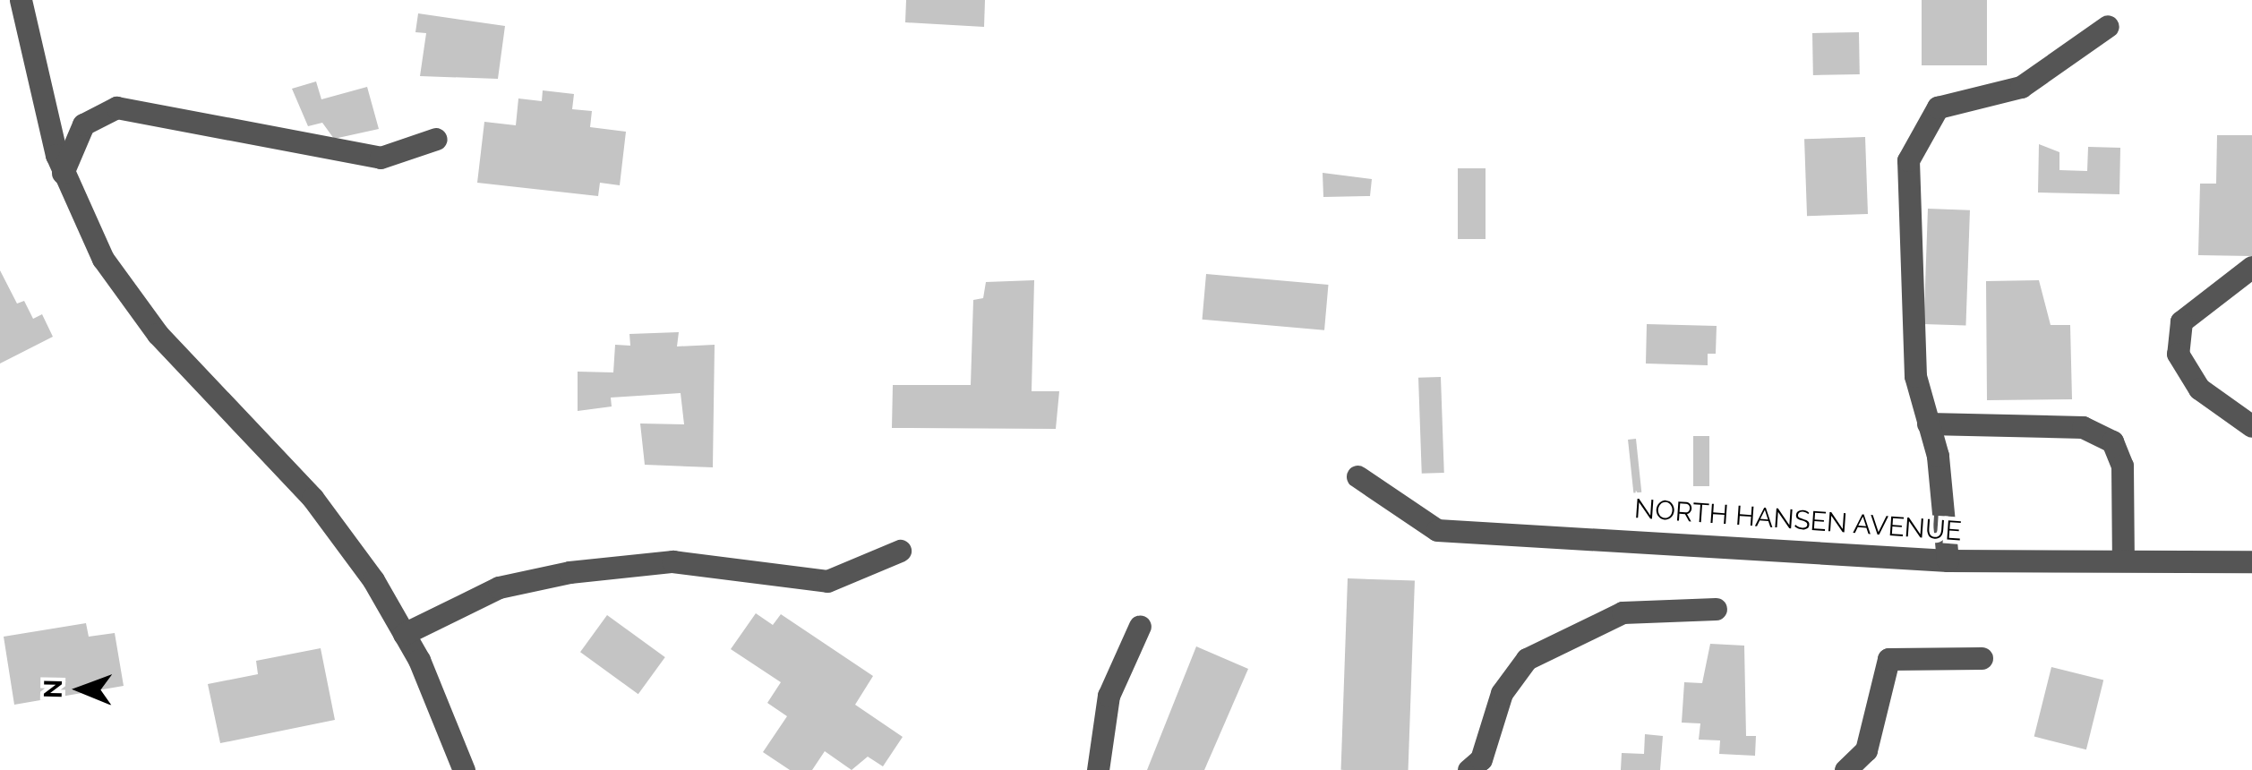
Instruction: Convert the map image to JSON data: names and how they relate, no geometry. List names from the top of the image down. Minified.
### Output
{"streets":{"street":["NORTH HANSEN AVENUE"]},"north":"left"}
